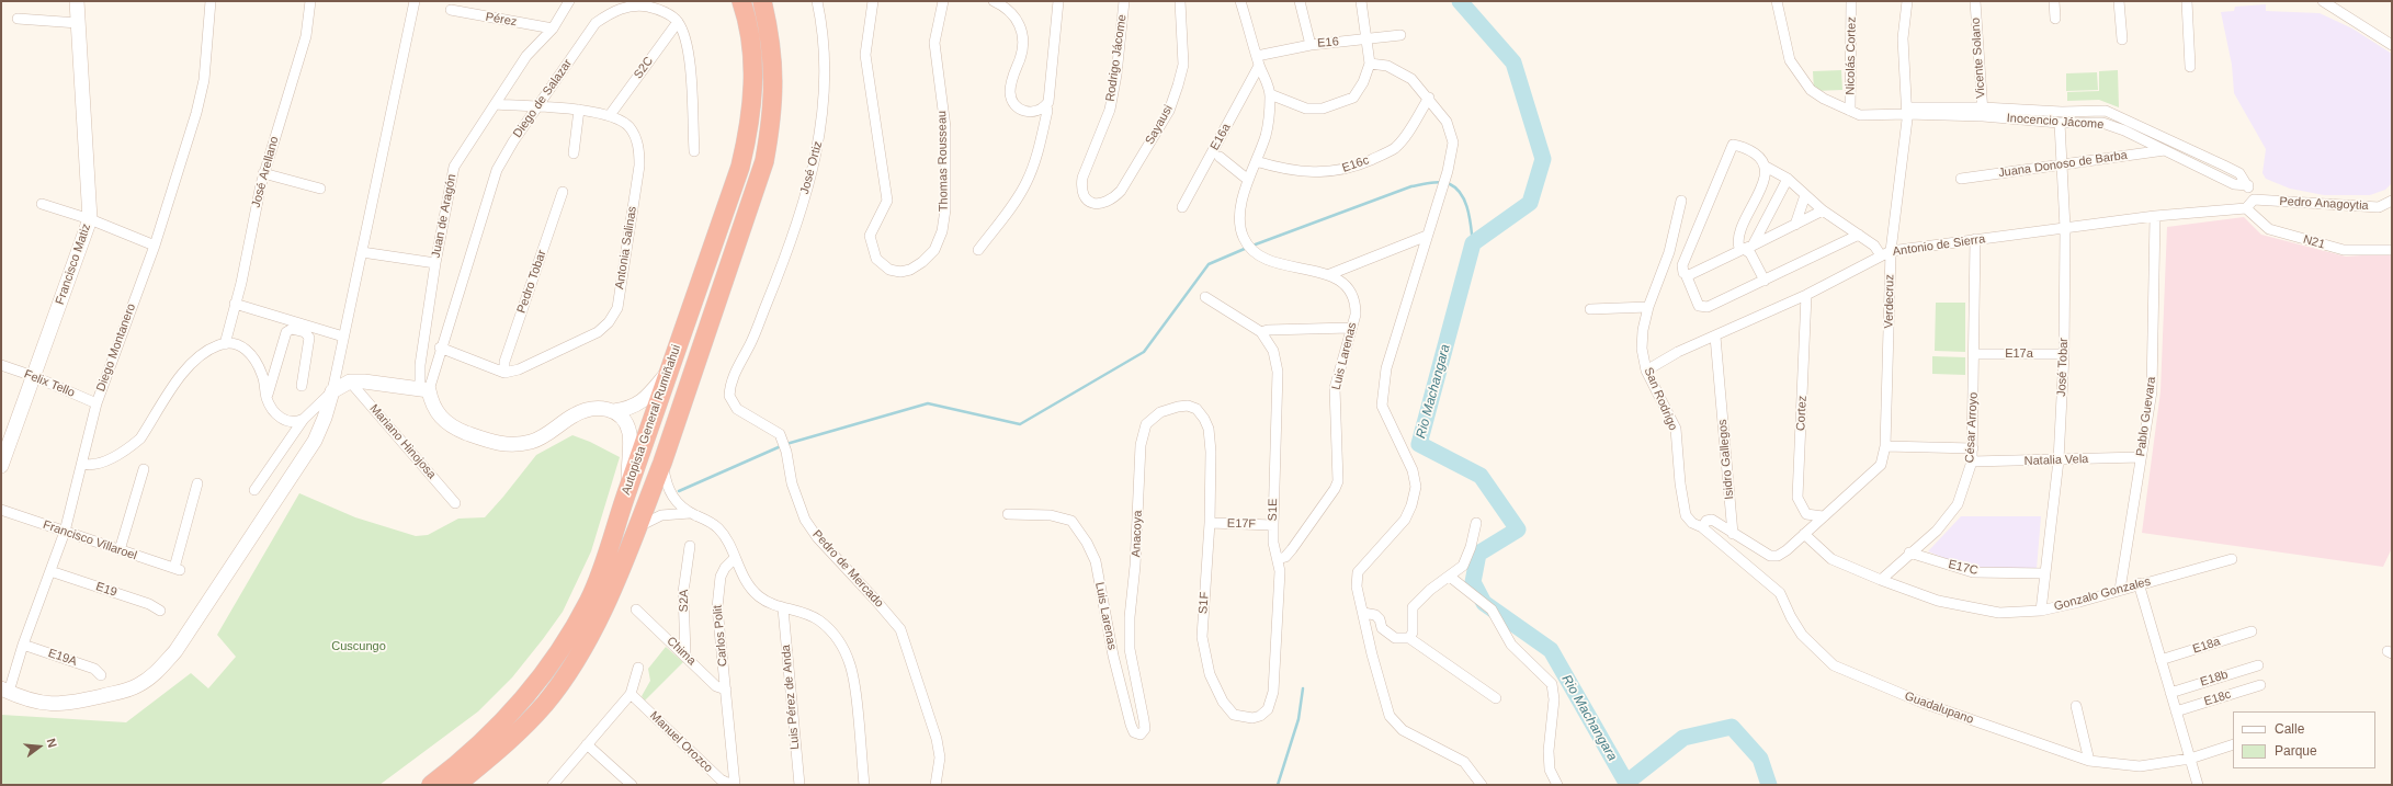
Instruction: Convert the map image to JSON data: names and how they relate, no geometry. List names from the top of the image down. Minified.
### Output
{"streets":{"highway":["Autopista General Rumiñahui"],"street":["Pérez","E16","Nicolás Cortez","Rodrigo Jácome","Vicente Solano","S2C","Diego de Salazar","Inocencio Jácome","Sayausi","E16a","Thomas Rousseau","E16c","Juana Donoso de Barba","José Ortiz","José Arellano","Pedro Anagoytia","Juan de Aragón","N21","Antonio de Sierra","Antonia Salinas","Francisco Matiz","Pedro Tobar","Verdecruz","Diego Montanero","E17a","Luis Larenas","José Tobar","Felix Tello","San Rodrigo","Cortez","Pablo Guevara","César Arroyo","Mariano Hinojosa","Isidro Gallegos","Natalia Vela","S1E","E17F","Anacoya","Francisco Villaroel","E17C","Pedro de Mercado","E19","Gonzalo Gonzales","S2A","S1F","Carlos Polit","E18a","Chima","E19A","E18b","Luis Pérez de Anda","E18c","Guadalupano","Manuel Orozco"]},"crossings":[["Pérez","Juan de Aragón"],["E16","E16a"],["Nicolás Cortez","Inocencio Jácome"],["Rodrigo Jácome","Sayausi"],["Vicente Solano","Inocencio Jácome"],["S2C","Diego de Salazar"],["S2C","Antonia Salinas"],["Diego de Salazar","Juan de Aragón"],["Diego de Salazar","Antonia Salinas"],["Inocencio Jácome","Juana Donoso de Barba"],["Inocencio Jácome","Pedro Anagoytia"],["Inocencio Jácome","Verdecruz"],["Inocencio Jácome","José Tobar"],["Juana Donoso de Barba","José Tobar"],["José Ortiz","Pedro de Mercado"],["Juan de Aragón","Antonia Salinas"],["N21","Antonio de Sierra"],["Antonio de Sierra","Verdecruz"],["Antonio de Sierra","José Tobar"],["Antonio de Sierra","San Rodrigo"],["Antonio de Sierra","Cortez"],["Antonio de Sierra","Pablo Guevara"],["Antonio de Sierra","César Arroyo"],["Antonio de Sierra","Isidro Gallegos"],["Antonia Salinas","Pedro Tobar"],["Francisco Matiz","Felix Tello"],["Verdecruz","Cortez"],["Verdecruz","Isidro Gallegos"],["Verdecruz","Gonzalo Gonzales"],["Diego Montanero","Felix Tello"],["Diego Montanero","Francisco Villaroel"],["Diego Montanero","E19"],["Diego Montanero","E19A"],["E17a","José Tobar"],["E17a","César Arroyo"],["Luis Larenas","S1E"],["Luis Larenas","Anacoya"],["José Tobar","Natalia Vela"],["José Tobar","E17C"],["José Tobar","Gonzalo Gonzales"],["San Rodrigo","Guadalupano"],["Pablo Guevara","Natalia Vela"],["Pablo Guevara","Gonzalo Gonzales"],["César Arroyo","Natalia Vela"],["César Arroyo","E17C"],["César Arroyo","Gonzalo Gonzales"],["S1E","E17F"],["S1E","S1F"],["E17F","S1F"],["Anacoya","S1F"],["S2A","Chima"],["Carlos Polit","Chima"],["Carlos Polit","Manuel Orozco"]],"water":["Rio Machangara"],"parks":["Cuscungo"],"legend":["Calle","Parque"],"north":"right"}
